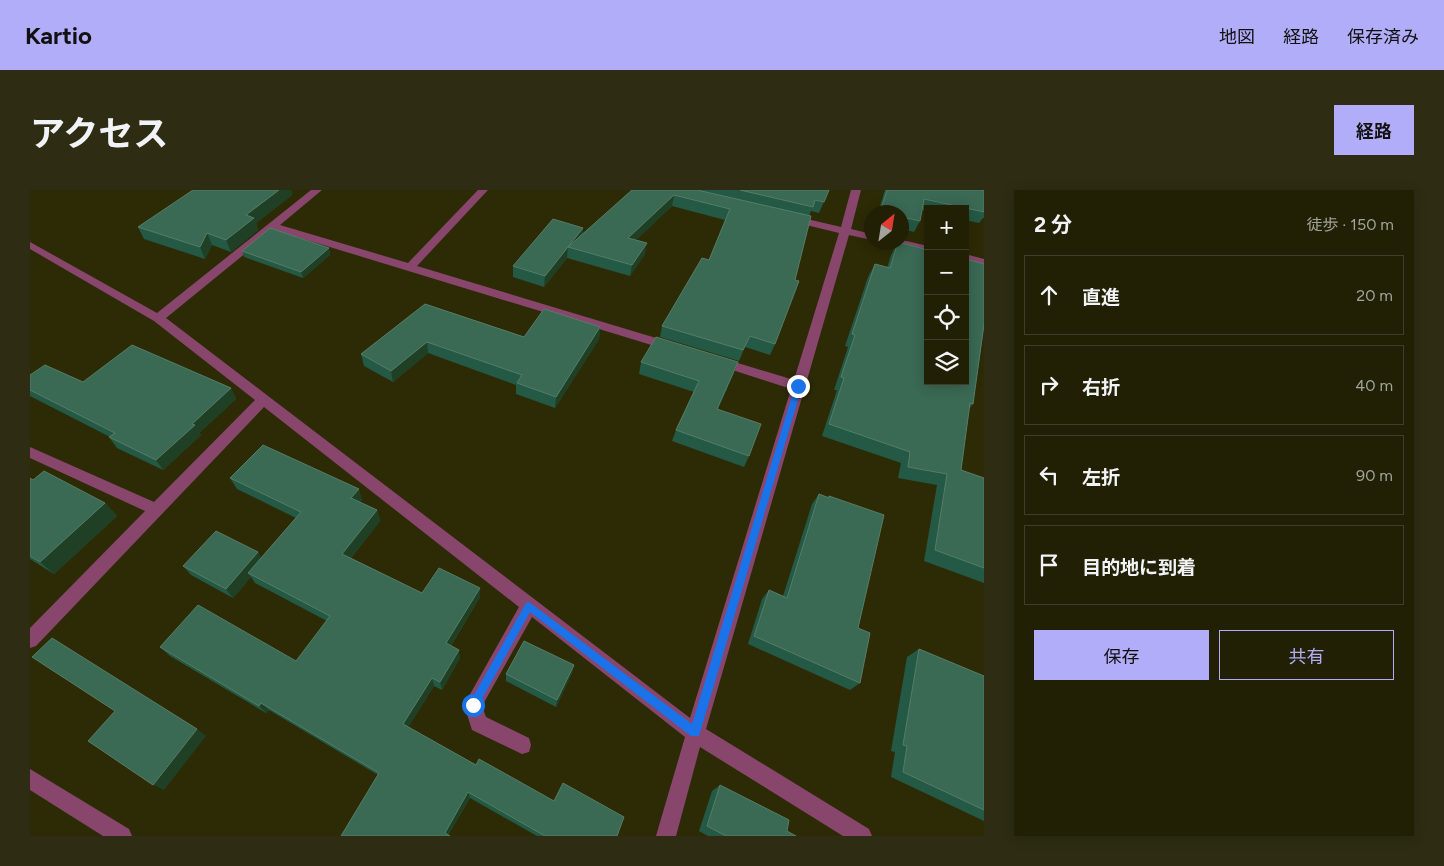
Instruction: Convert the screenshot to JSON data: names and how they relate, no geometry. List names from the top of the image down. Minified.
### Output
{"north":"top right","page":{"header":"Kartio","nav":["地図","経路","保存済み"],"title":"アクセス","buttons":["経路",["保存","共有"]],"heading":["2 分","徒歩 · 150 m"],"map_buttons":["+","−"],"list":[["直進","20 m"],["右折","40 m"],["左折","90 m"],"目的地に到着"]}}
